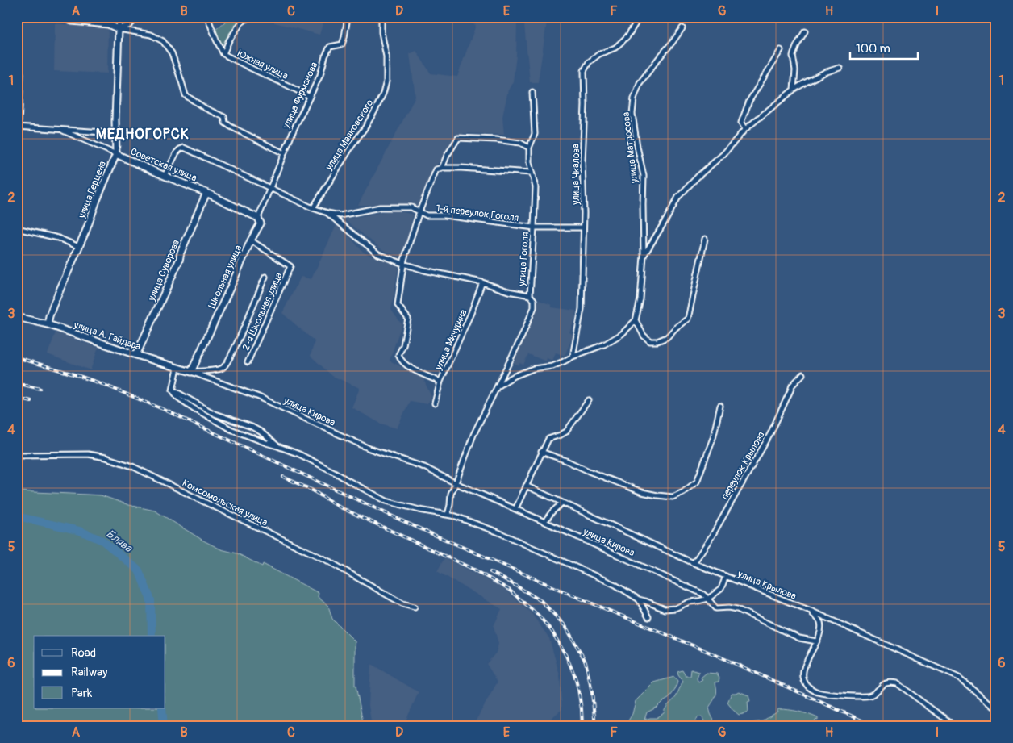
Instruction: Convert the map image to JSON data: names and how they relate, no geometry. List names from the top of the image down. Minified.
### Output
{"streets":{"street":["Южная улица","улица Фурманова","улица Маяковского","улица Матросова","Советская улица","улица Чкалова","улица Герцена","1-й переулок Гоголя","улица Гоголя","улица Суворова","Школьная улица","2-я Школьная улица","улица А. Гайдара","улица Мичурина","улица Кирова","переулок Крылова","Комсомольская улица","улица Крылова"]},"crossings":[["Южная улица","улица Фурманова"],["улица Фурманова","Школьная улица"],["Советская улица","улица Герцена"],["Советская улица","улица Суворова"],["Советская улица","Школьная улица"],["улица Чкалова","1-й переулок Гоголя"],["улица Герцена","улица А. Гайдара"],["1-й переулок Гоголя","улица Гоголя"],["улица Гоголя","улица Кирова"],["улица Суворова","улица А. Гайдара"],["Школьная улица","2-я Школьная улица"],["Школьная улица","улица А. Гайдара"],["Школьная улица","улица Кирова"],["улица А. Гайдара","улица Кирова"],["переулок Крылова","улица Крылова"]],"districts":["МЕДНОГОРСК"],"water":["Блява"],"legend":["Road","Railway","Park"],"scale_bar":"100 m","grid":{"columns":["A","B","C","D","E","F","G","H","I"],"rows":["1","2","3","4","5","6"]}}
